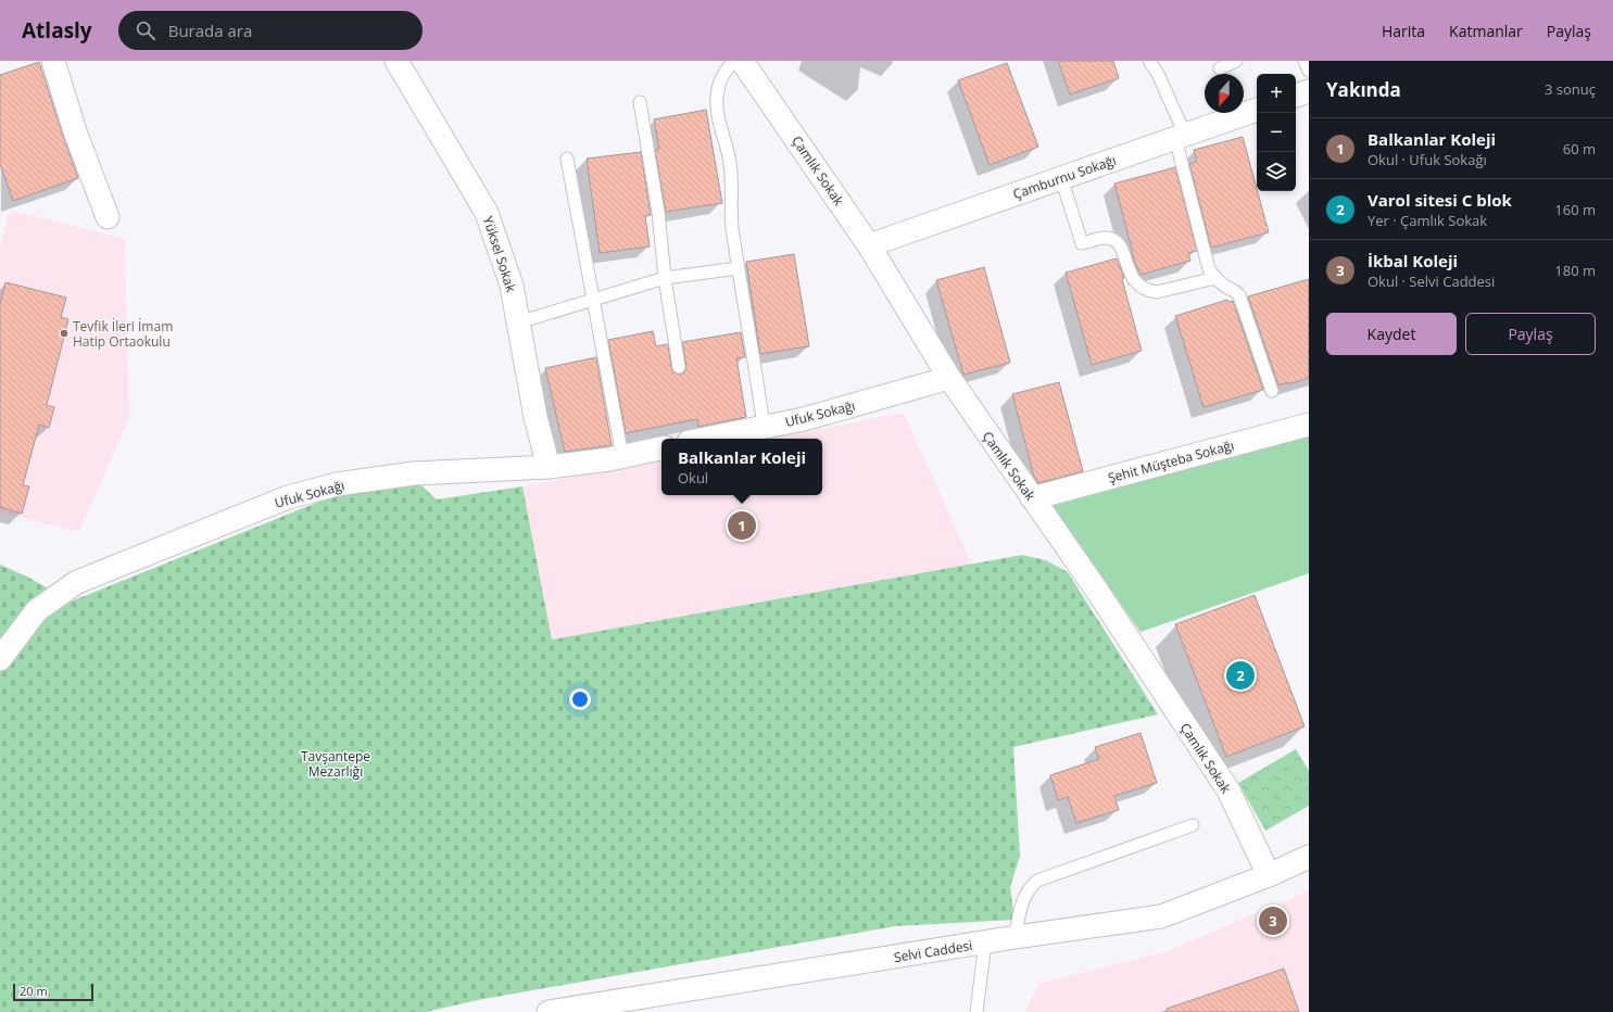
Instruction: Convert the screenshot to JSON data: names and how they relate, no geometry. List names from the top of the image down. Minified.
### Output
{"streets":{"street":["Çamlık Sokak","Çamburnu Sokağı","Yüksel Sokak","Ufuk Sokağı","Şehit Müşteba Sokağı","Selvi Caddesi"]},"crossings":[["Çamlık Sokak","Çamburnu Sokağı"],["Çamlık Sokak","Ufuk Sokağı"],["Çamlık Sokak","Şehit Müşteba Sokağı"],["Çamlık Sokak","Selvi Caddesi"],["Yüksel Sokak","Ufuk Sokağı"]],"parks":["Tavşantepe Mezarlığı"],"places":["Tevfik İleri İmam Hatip Ortaokulu"],"scale_bar":"20 m","north":"bottom","page":{"header":"Atlasly","search":"Burada ara","nav":["Harita","Katmanlar","Paylaş"],"heading":["Yakında","3 sonuç"],"map_buttons":["+","−"],"list":[{"mark":"1","name":"Balkanlar Koleji","note":"Okul · Ufuk Sokağı","value":"60 m"},{"mark":"2","name":"Varol sitesi C blok","note":"Yer · Çamlık Sokak","value":"160 m"},{"mark":"3","name":"İkbal Koleji","note":"Okul · Selvi Caddesi","value":"180 m"}],"buttons":["Kaydet","Paylaş"],"popup":["Balkanlar Koleji","Okul"],"pins":["1","2","3"],"scale":"20 m"}}
